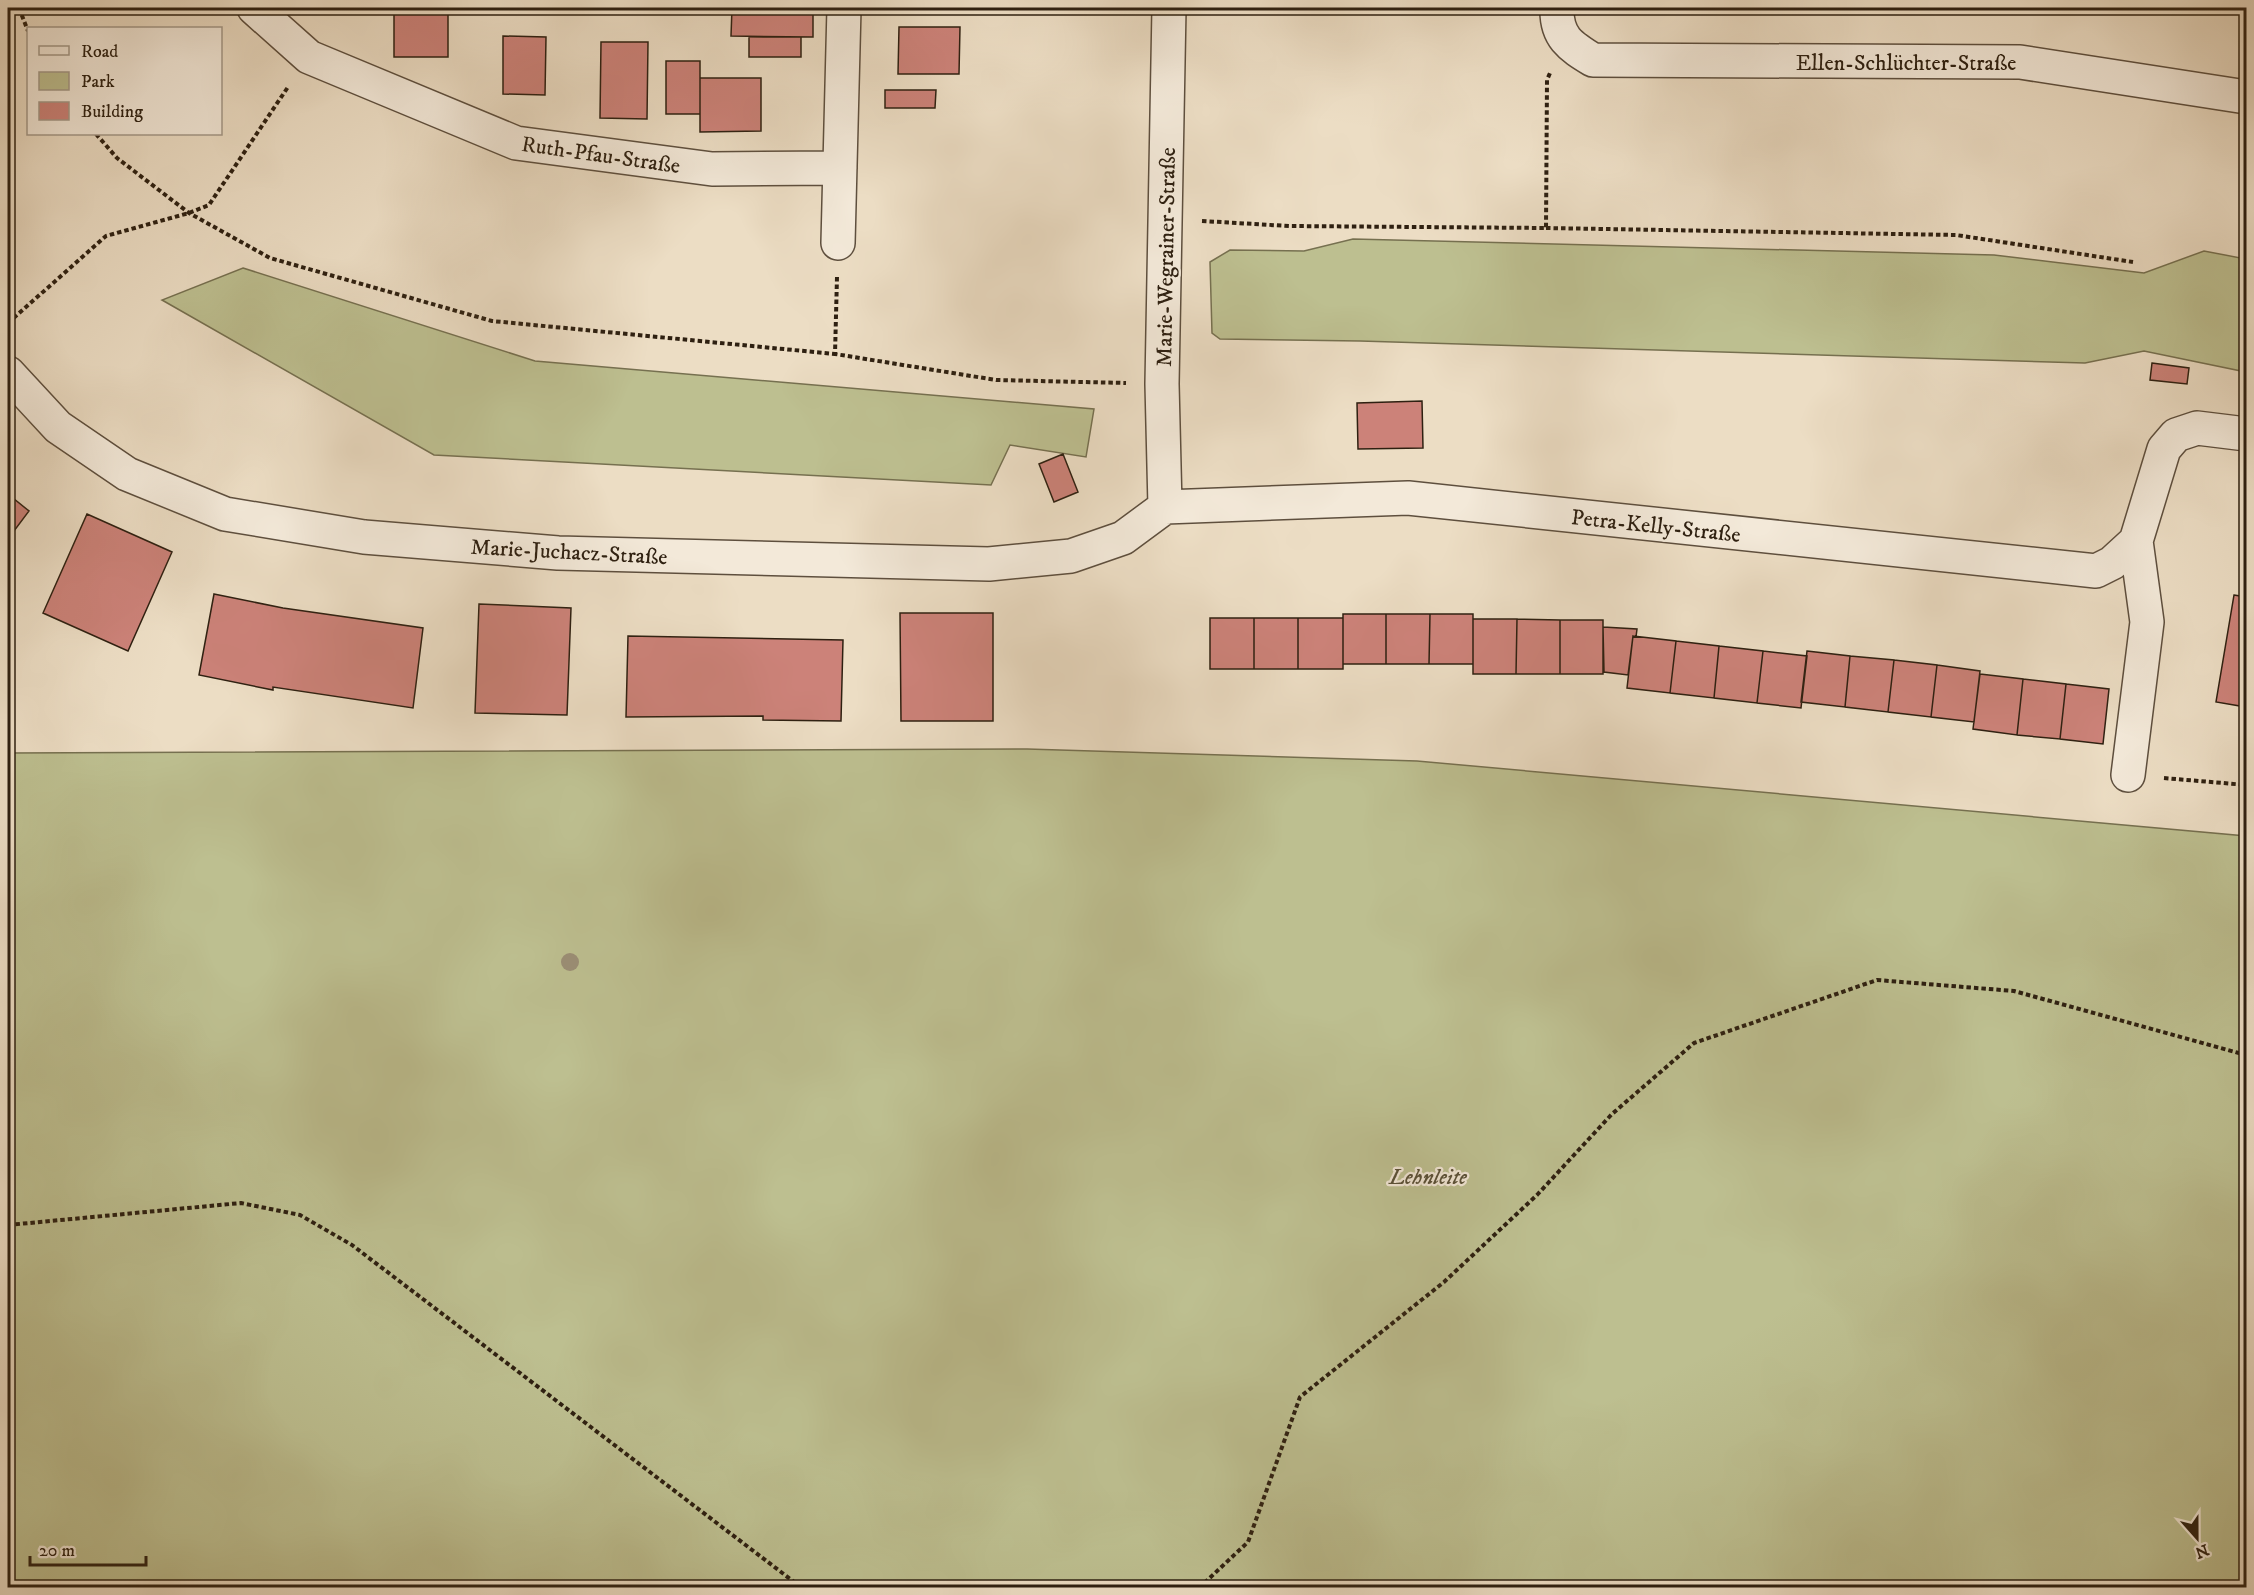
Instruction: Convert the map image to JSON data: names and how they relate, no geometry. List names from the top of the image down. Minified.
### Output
{"streets":{"street":["Ellen-Schlüchter-Straße","Ruth-Pfau-Straße","Marie-Wegrainer-Straße","Petra-Kelly-Straße","Marie-Juchacz-Straße"]},"crossings":[["Marie-Wegrainer-Straße","Petra-Kelly-Straße"],["Marie-Wegrainer-Straße","Marie-Juchacz-Straße"],["Petra-Kelly-Straße","Marie-Juchacz-Straße"]],"parks":["Lehnleite"],"legend":["Road","Park","Building"],"scale_bar":"20 m","north":"bottom"}
